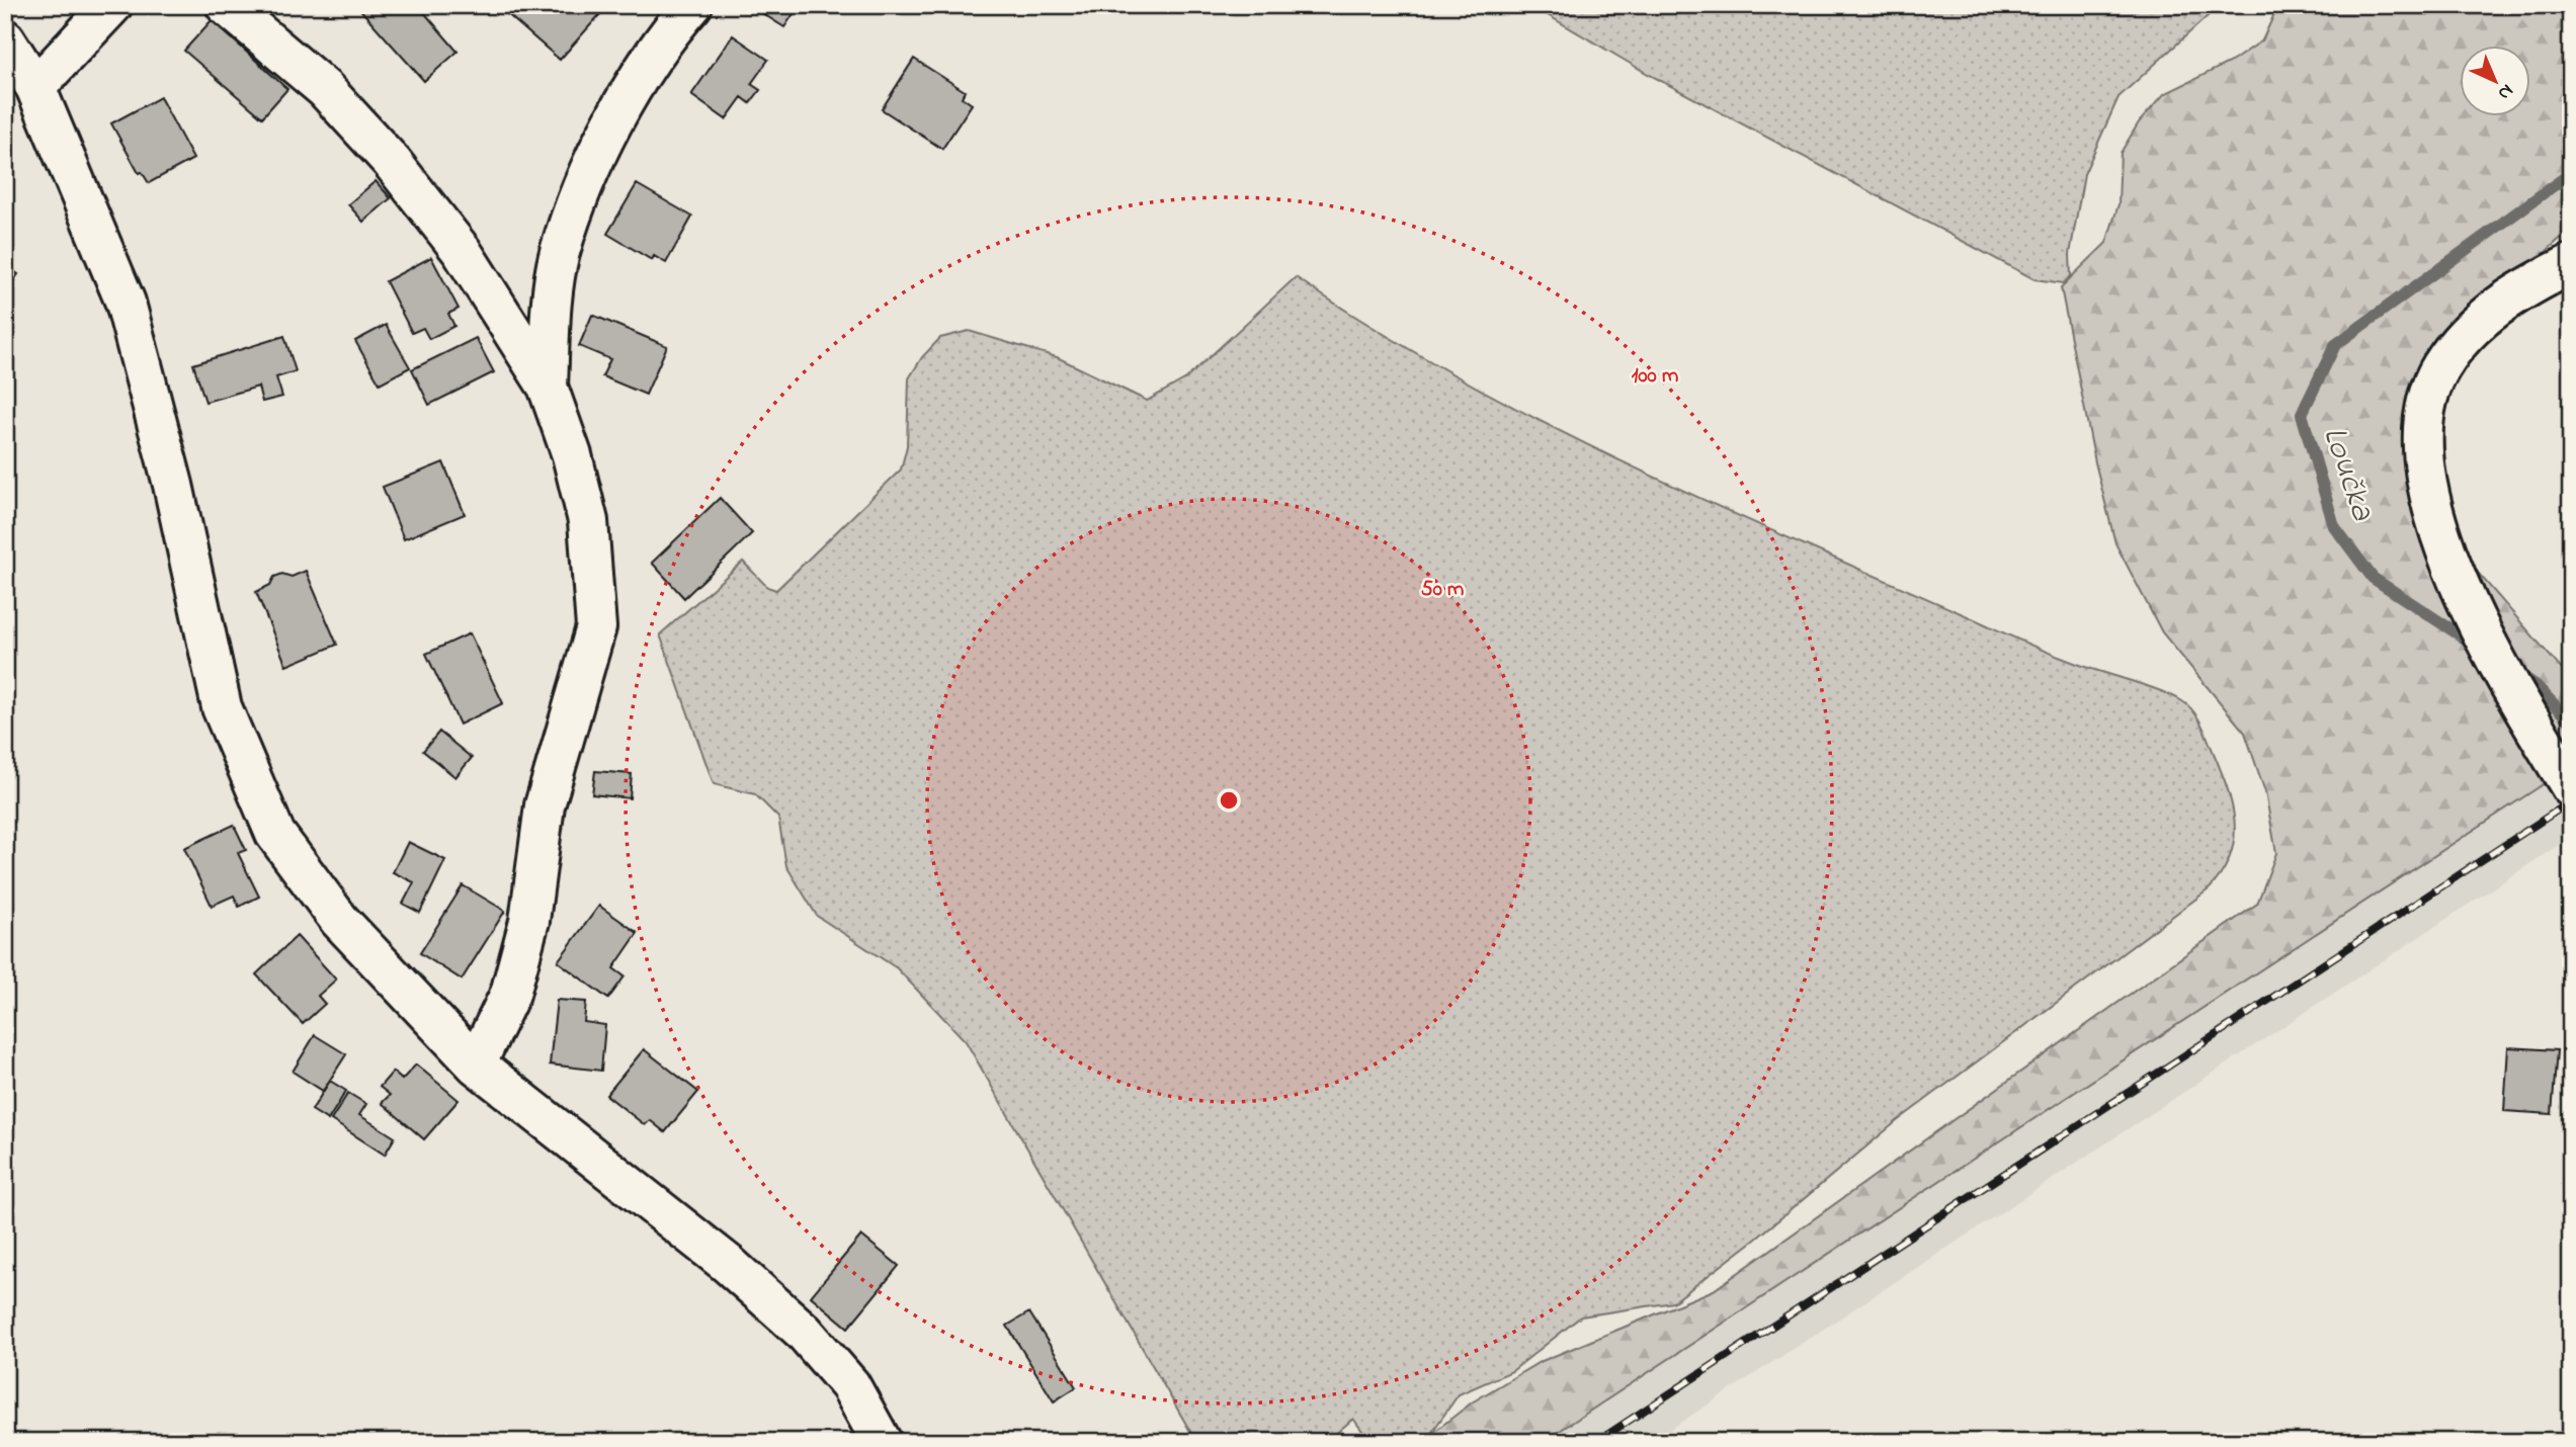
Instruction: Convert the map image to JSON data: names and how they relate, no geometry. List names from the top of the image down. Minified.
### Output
{"water":["Loučka"],"north":"bottom right","rings":["100 m","50 m"]}
